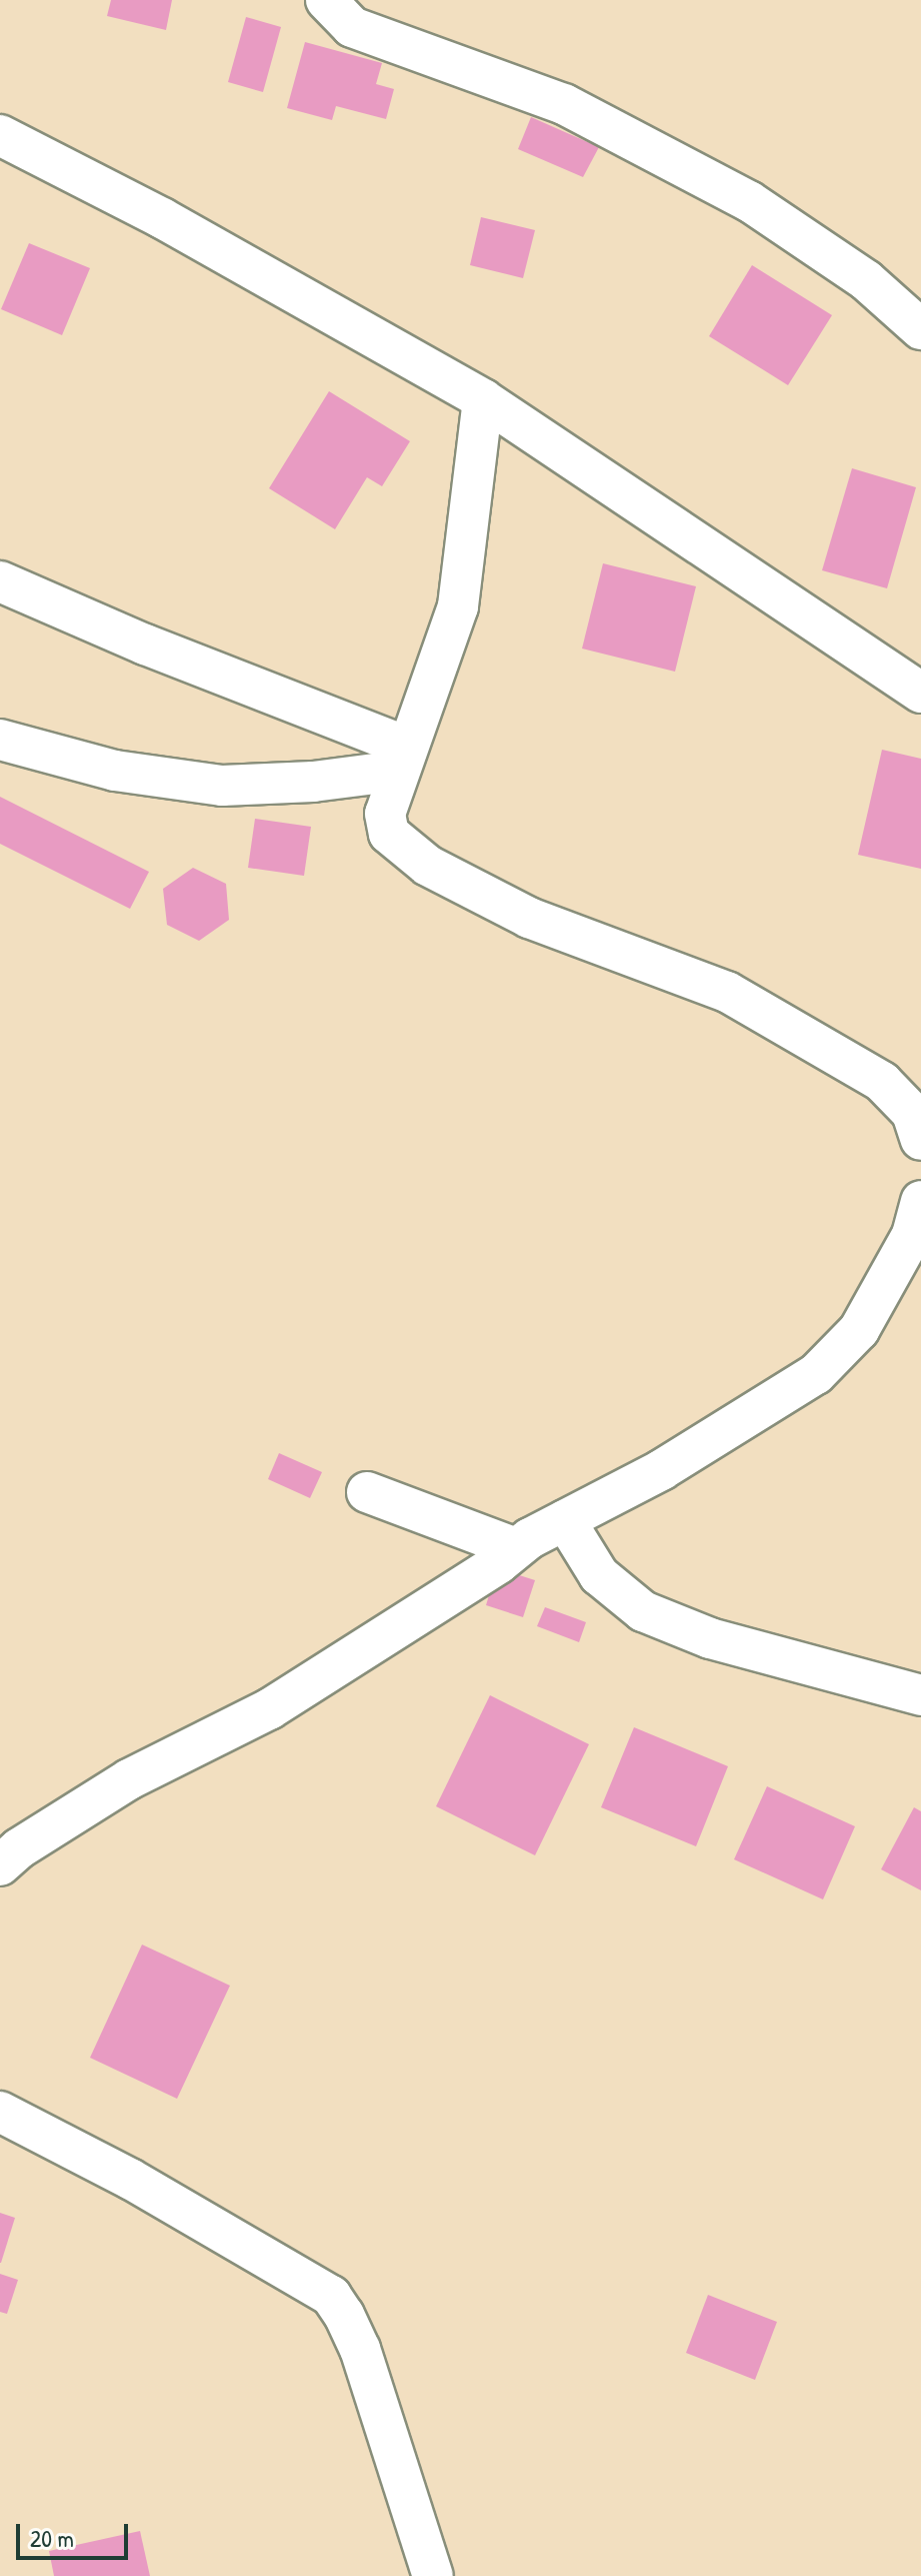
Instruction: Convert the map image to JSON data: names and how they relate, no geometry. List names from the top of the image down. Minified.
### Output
{"scale_bar":"20 m"}
